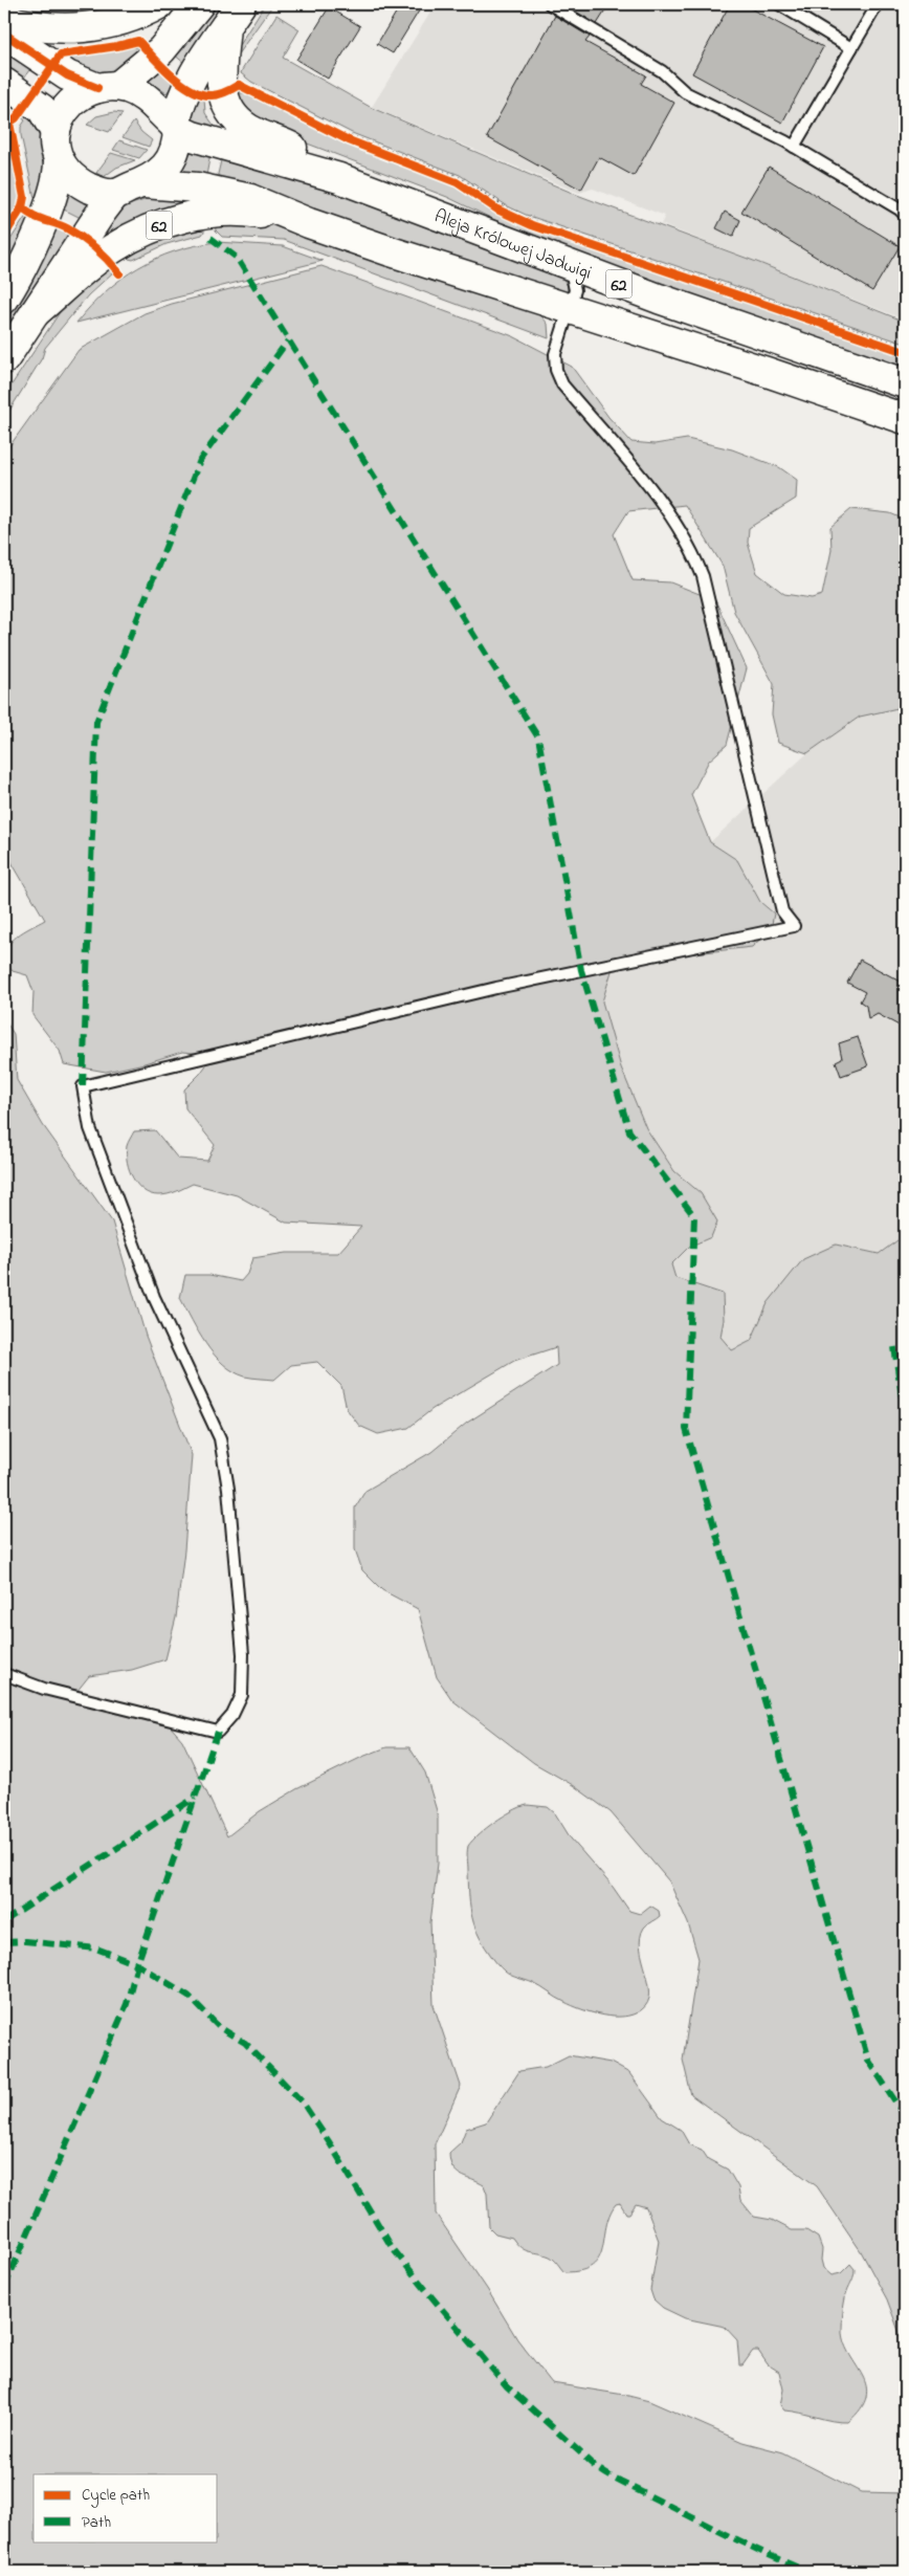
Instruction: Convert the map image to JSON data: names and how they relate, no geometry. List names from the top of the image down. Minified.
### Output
{"streets":{"main road":["62","Aleja Królowej Jadwigi"]},"legend":["Cycle path","Path"]}
